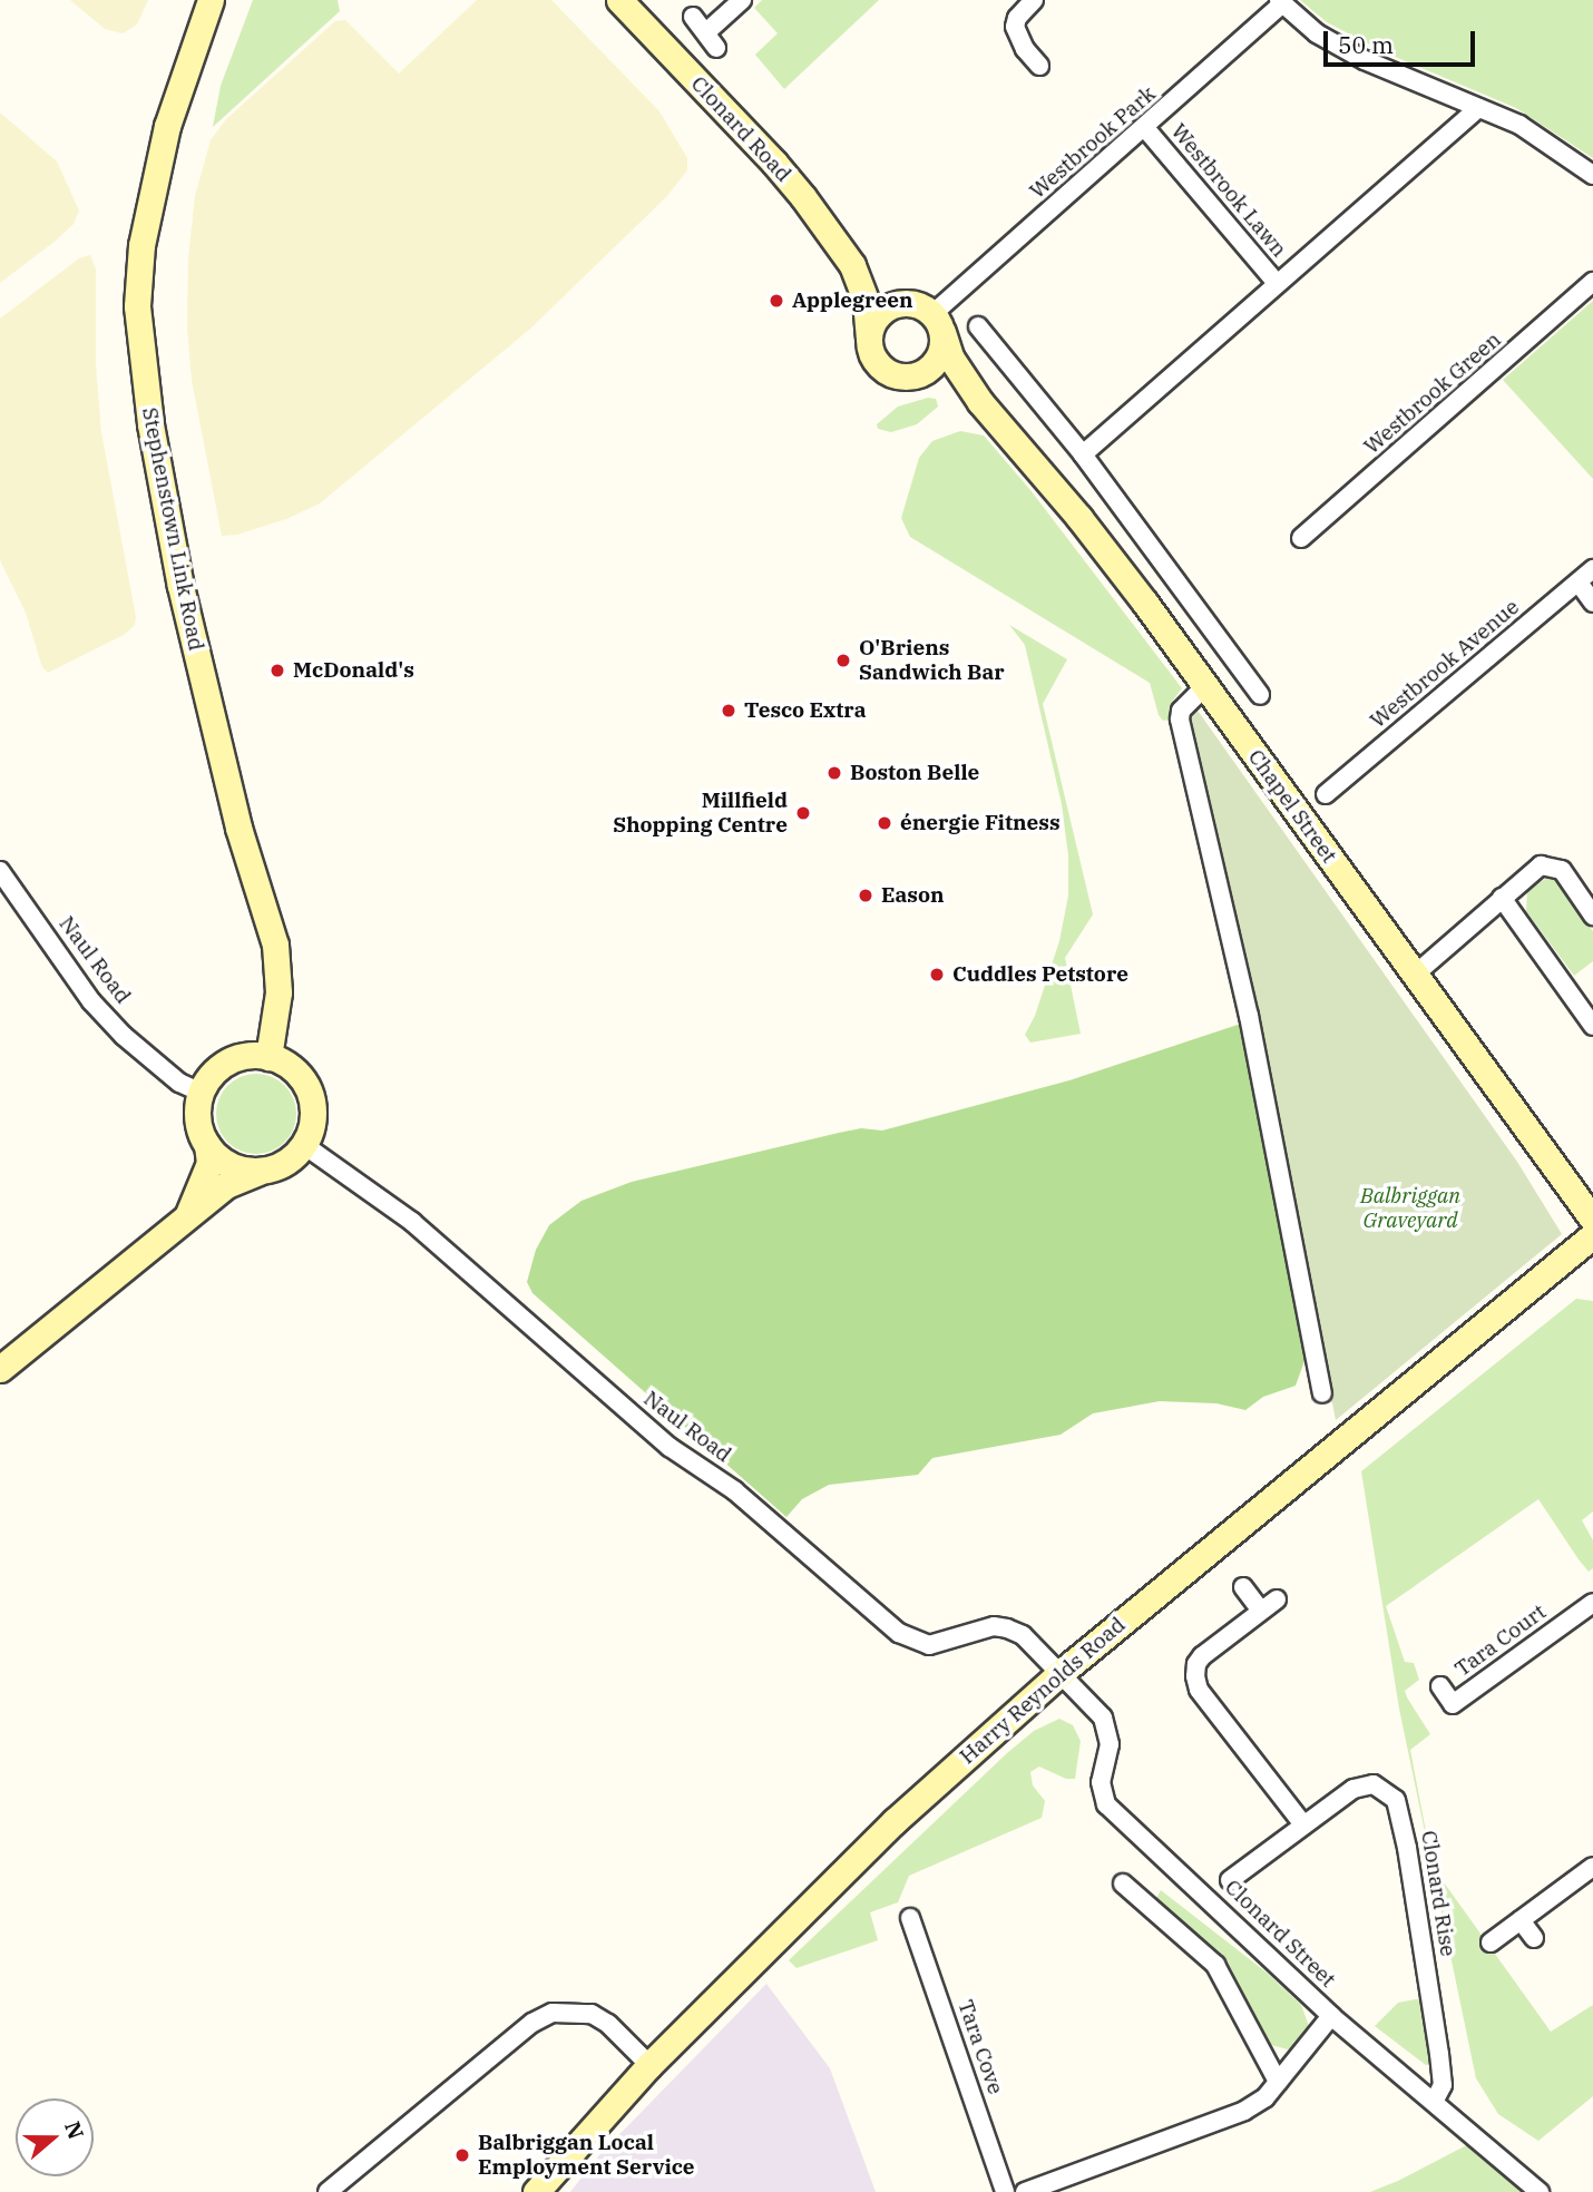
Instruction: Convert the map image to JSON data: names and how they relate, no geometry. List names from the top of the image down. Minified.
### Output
{"streets":{"street":["Clonard Road","Westbrook Park","Westbrook Lawn","Westbrook Green","Stephenstown Link Road","Westbrook Avenue","Chapel Street","Naul Road","Tara Court","Harry Reynolds Road","Clonard Rise","Clonard Street","Tara Cove"]},"crossings":[["Clonard Road","Westbrook Park"],["Clonard Road","Chapel Street"],["Westbrook Park","Westbrook Lawn"],["Westbrook Park","Chapel Street"],["Stephenstown Link Road","Naul Road"],["Chapel Street","Harry Reynolds Road"],["Naul Road","Harry Reynolds Road"],["Naul Road","Clonard Street"],["Harry Reynolds Road","Clonard Street"],["Clonard Rise","Clonard Street"]],"parks":["Balbriggan Graveyard"],"places":["Applegreen","O'Briens Sandwich Bar","McDonald's","Tesco Extra","Boston Belle","Millfield Shopping Centre","énergie Fitness","Eason","Cuddles Petstore","Balbriggan Local Employment Service"],"scale_bar":"50 m","north":"right"}
